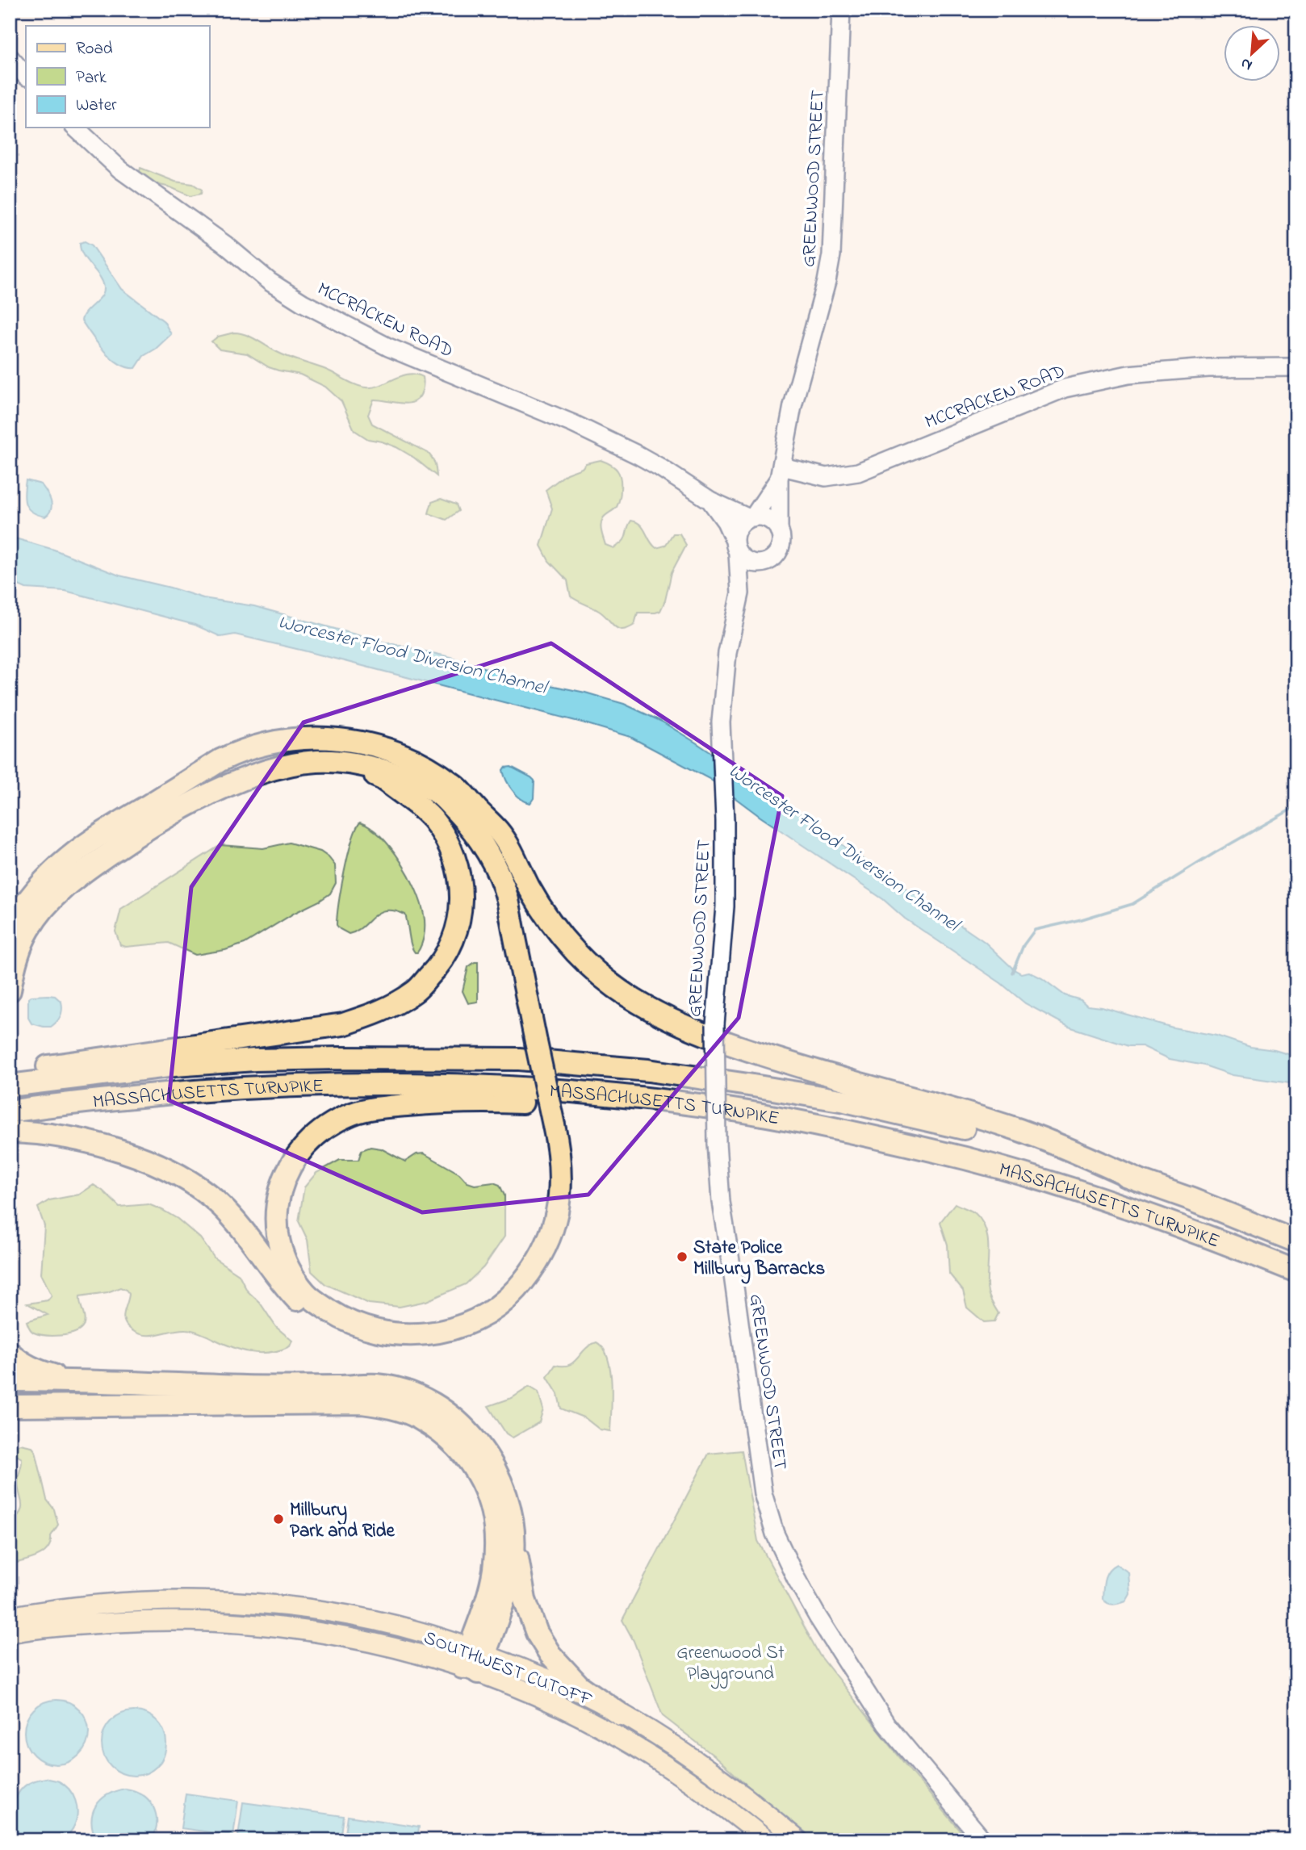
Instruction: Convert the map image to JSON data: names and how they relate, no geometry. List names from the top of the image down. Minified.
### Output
{"streets":{"highway":["MASSACHUSETTS TURNPIKE"],"main road":["SOUTHWEST CUTOFF"],"street":["GREENWOOD STREET","MCCRACKEN ROAD"]},"crossings":[["GREENWOOD STREET","MCCRACKEN ROAD"]],"water":["Worcester Flood Diversion Channel"],"parks":["Greenwood St Playground"],"places":["State Police Millbury Barracks","Millbury Park and Ride"],"legend":["Road","Park","Water"],"north":"bottom left"}
